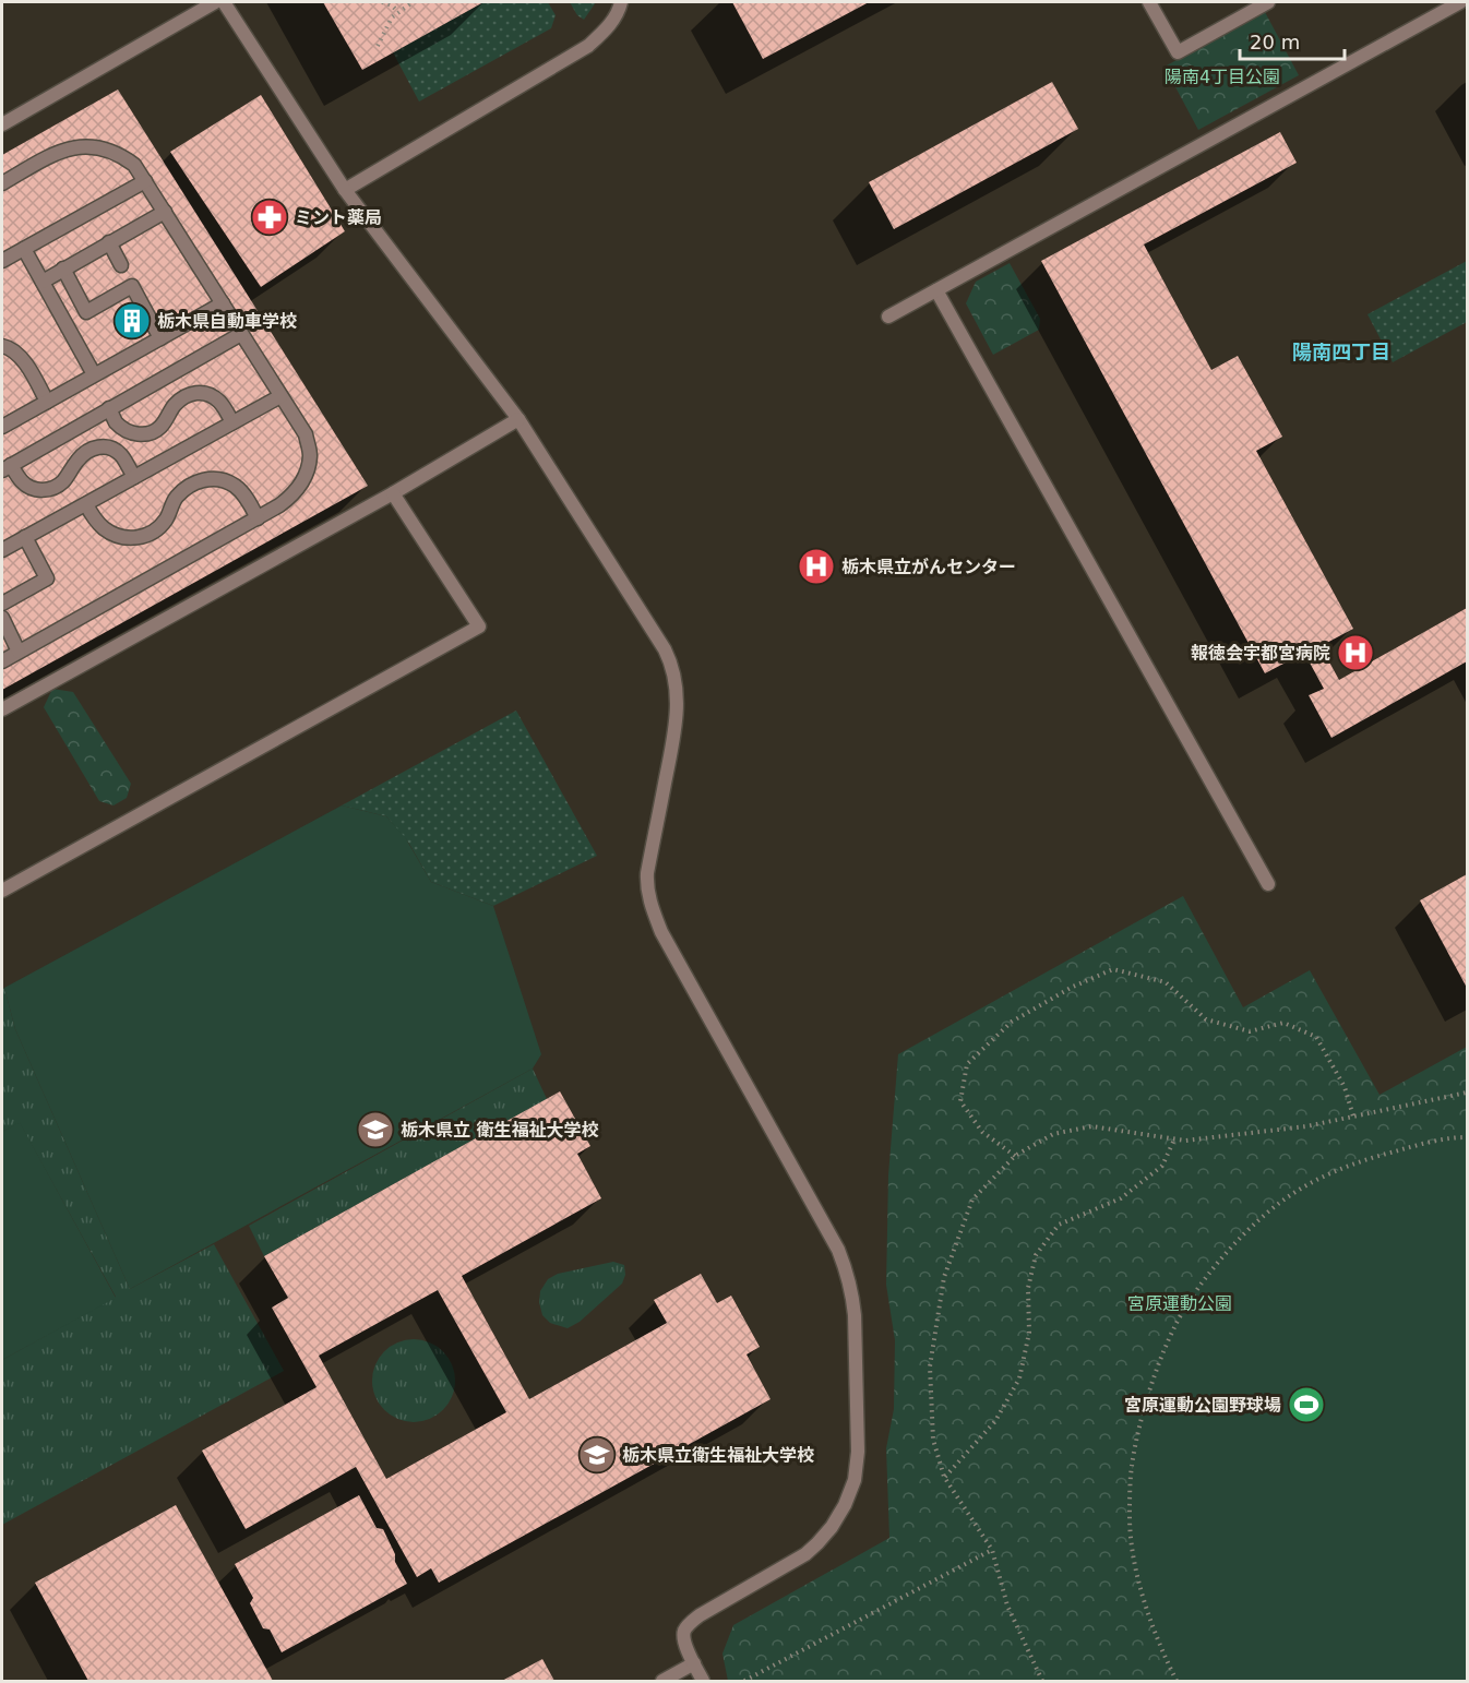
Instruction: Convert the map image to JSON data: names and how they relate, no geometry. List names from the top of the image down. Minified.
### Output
{"districts":["陽南四丁目"],"parks":["陽南4丁目公園","宮原運動公園"],"places":{"pharmacy":["ミント薬局"],"building":["栃木県自動車学校"],"hospital":["栃木県立がんセンター","報徳会宇都宮病院"],"school or university":["栃木県立 衛生福祉大学校","栃木県立衛生福祉大学校"],"sports":["宮原運動公園野球場"]},"scale_bar":"20 m"}
